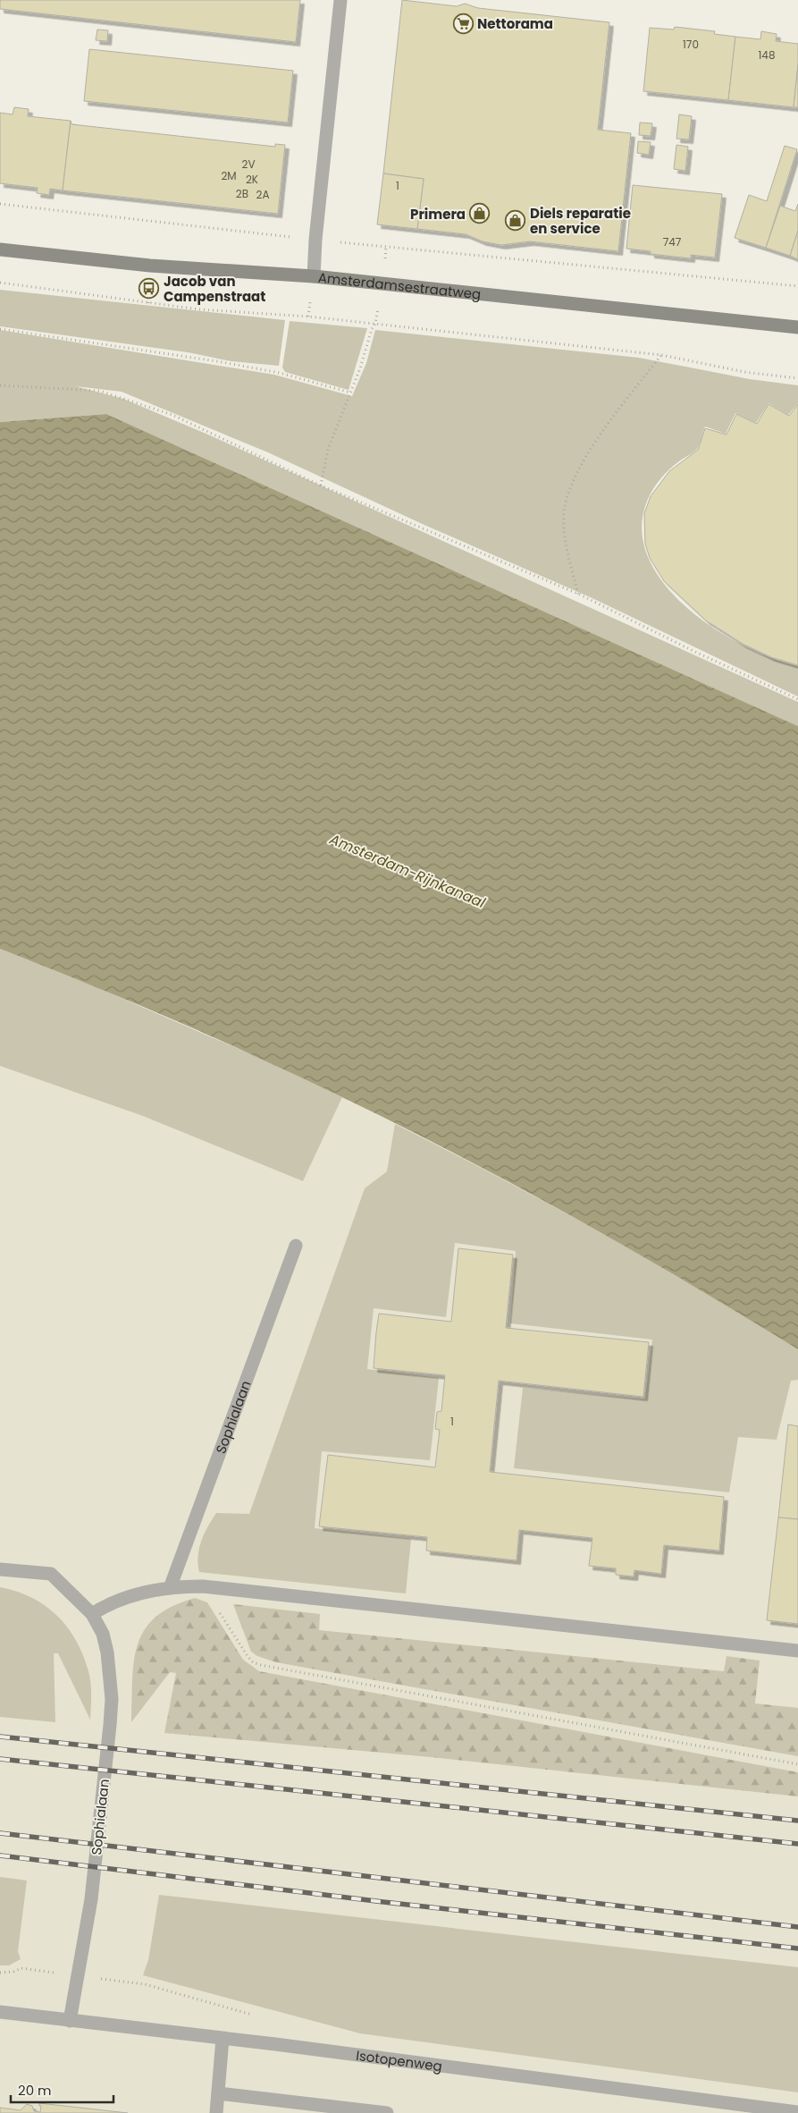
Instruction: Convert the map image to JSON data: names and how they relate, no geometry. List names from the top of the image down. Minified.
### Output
{"streets":{"main road":["Amsterdamsestraatweg"],"street":["Sophialaan","Isotopenweg"]},"crossings":[["Sophialaan","Isotopenweg"]],"water":["Amsterdam-Rijnkanaal"],"places":{"supermarket":["Nettorama"],"shop":["Primera","Diels reparatie en service"],"bus stop":["Jacob van Campenstraat"]},"house_numbers":["170","148","2V","2M","2K","1","2B","2A","747","1"],"scale_bar":"20 m"}
